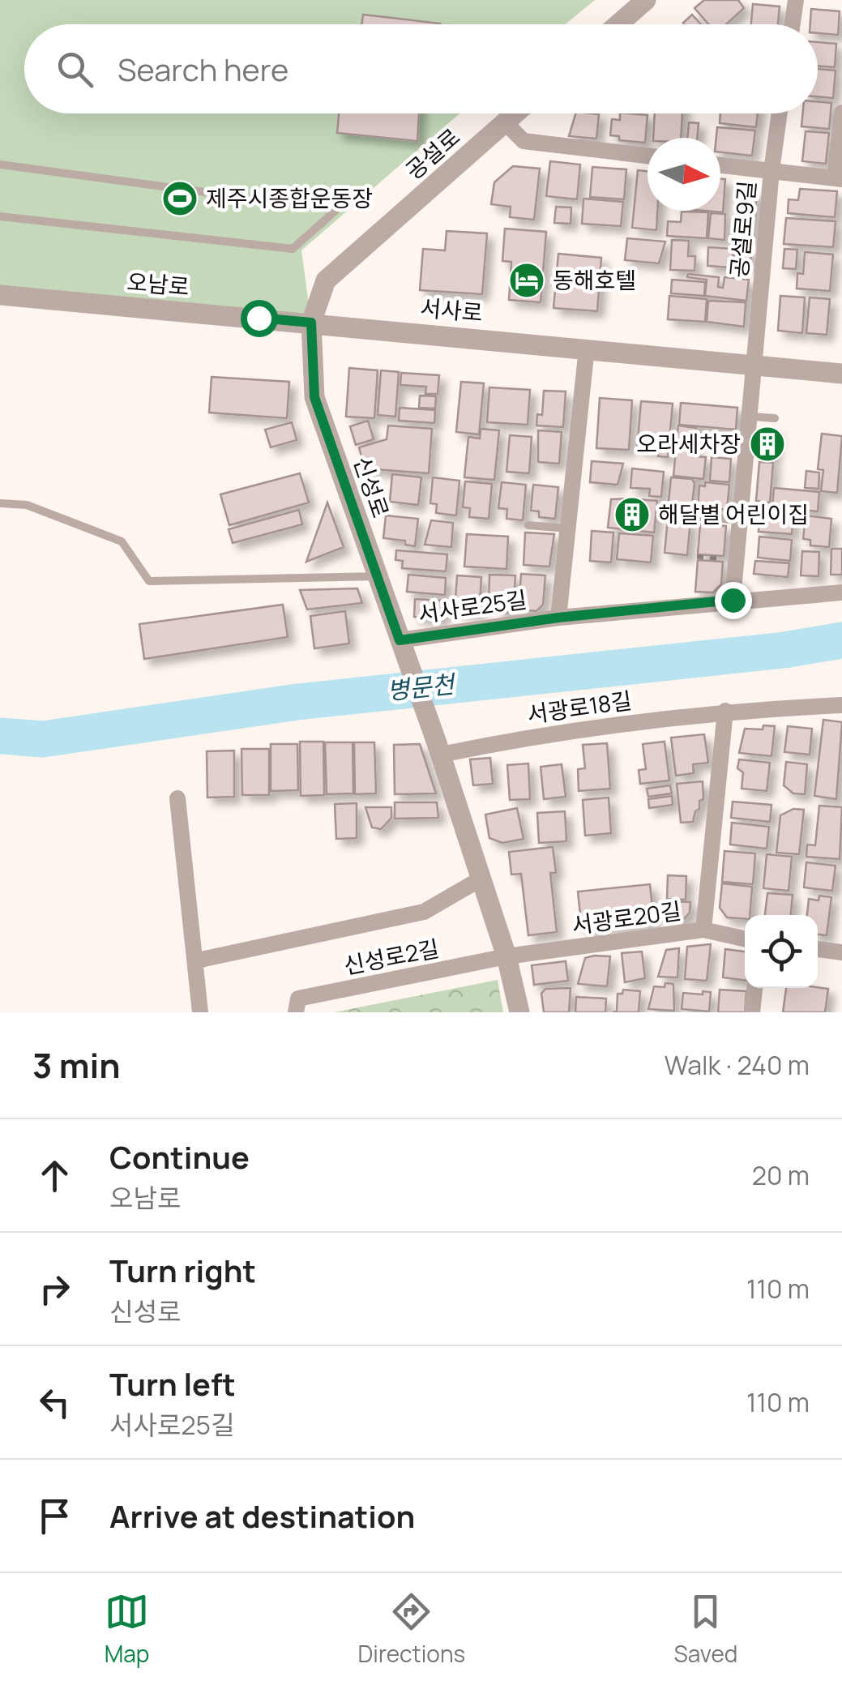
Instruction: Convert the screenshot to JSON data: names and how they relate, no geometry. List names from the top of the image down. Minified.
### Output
{"streets":{"street":["공설로","공설로9길","오남로","서사로","신성로","서사로25길","서광로18길","서광로20길","신성로2길"]},"crossings":[["공설로","오남로"],["공설로","서사로"],["공설로","신성로"],["공설로9길","서사로"],["오남로","서사로"],["오남로","신성로"],["서사로","신성로"],["신성로","서사로25길"],["신성로","서광로18길"],["서광로20길","신성로2길"]],"water":["병문천"],"places":{"sports":["제주시종합운동장"],"hotel":["동해호텔"],"building":["오라세차장","해달별 어린이집"]},"north":"right","page":{"search":"Search here","heading":["3 min","Walk · 240 m"],"list":[["Continue","오남로","20 m"],["Turn right","신성로","110 m"],["Turn left","서사로25길","110 m"],"Arrive at destination"],"nav":["Map","Directions","Saved"]}}
